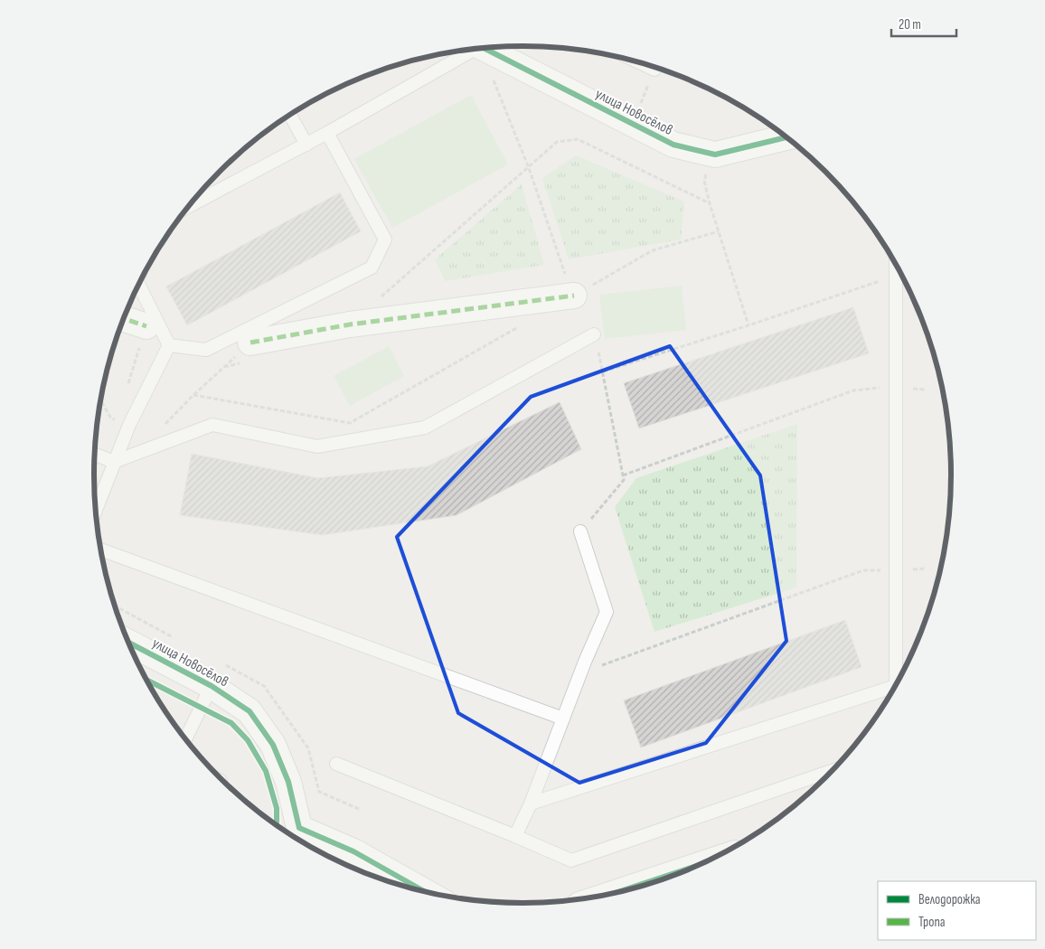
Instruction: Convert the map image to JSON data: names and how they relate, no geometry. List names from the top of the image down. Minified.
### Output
{"streets":{"street":["улица Новосёлов"]},"legend":["Велодорожка","Тропа"],"scale_bar":"20 m"}
